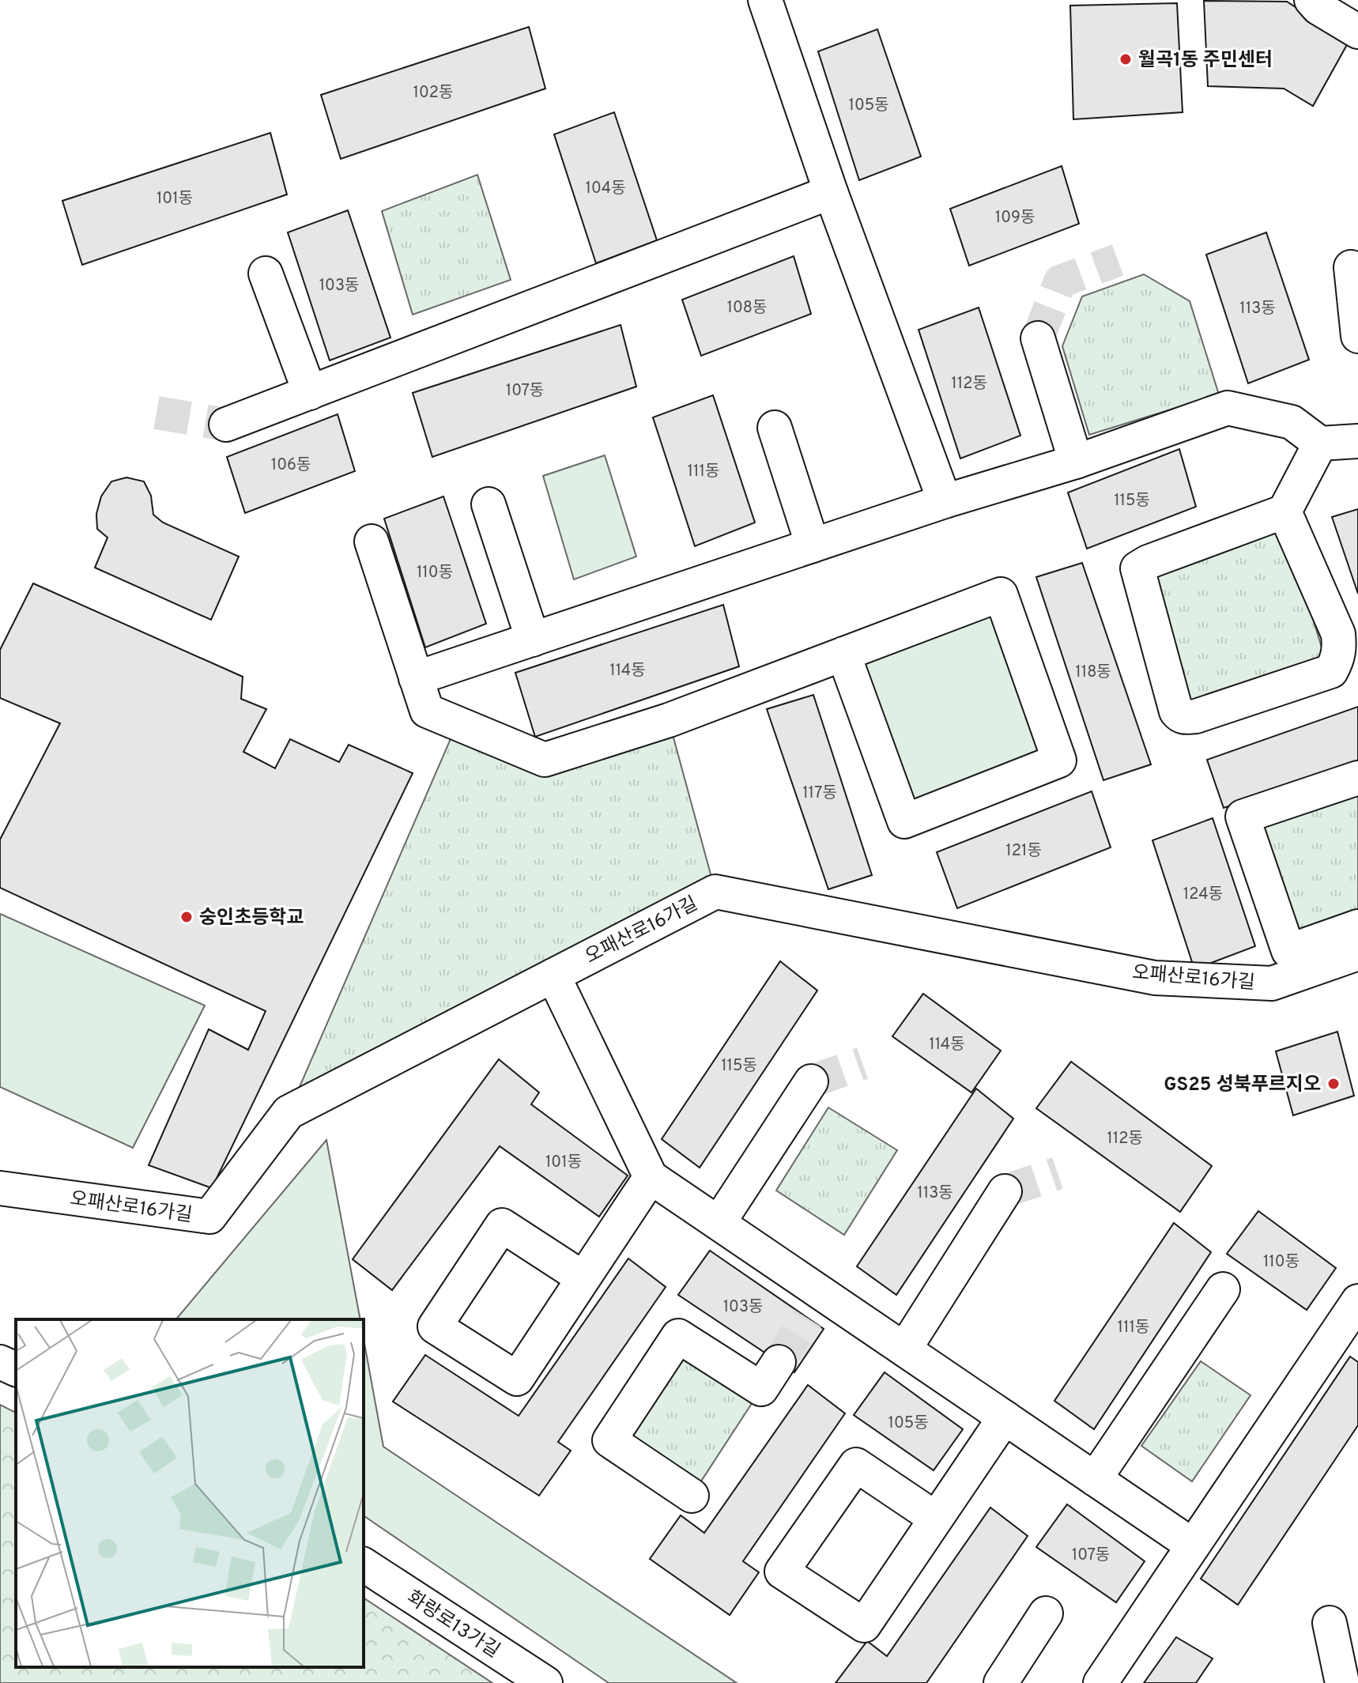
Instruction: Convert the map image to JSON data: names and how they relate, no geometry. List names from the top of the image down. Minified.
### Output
{"streets":{"street":["오패산로16가길","화랑로13가길"]},"places":["월곡1동 주민센터","숭인초등학교","GS25 성북푸르지오"],"house_numbers":["102동","105동","104동","101동","109동","103동","108동","113동","112동","107동","106동","111동","115동","110동","114동","118동","117동","121동","124동","114동","115동","112동","101동","113동","110동","103동","111동","105동","107동"]}
